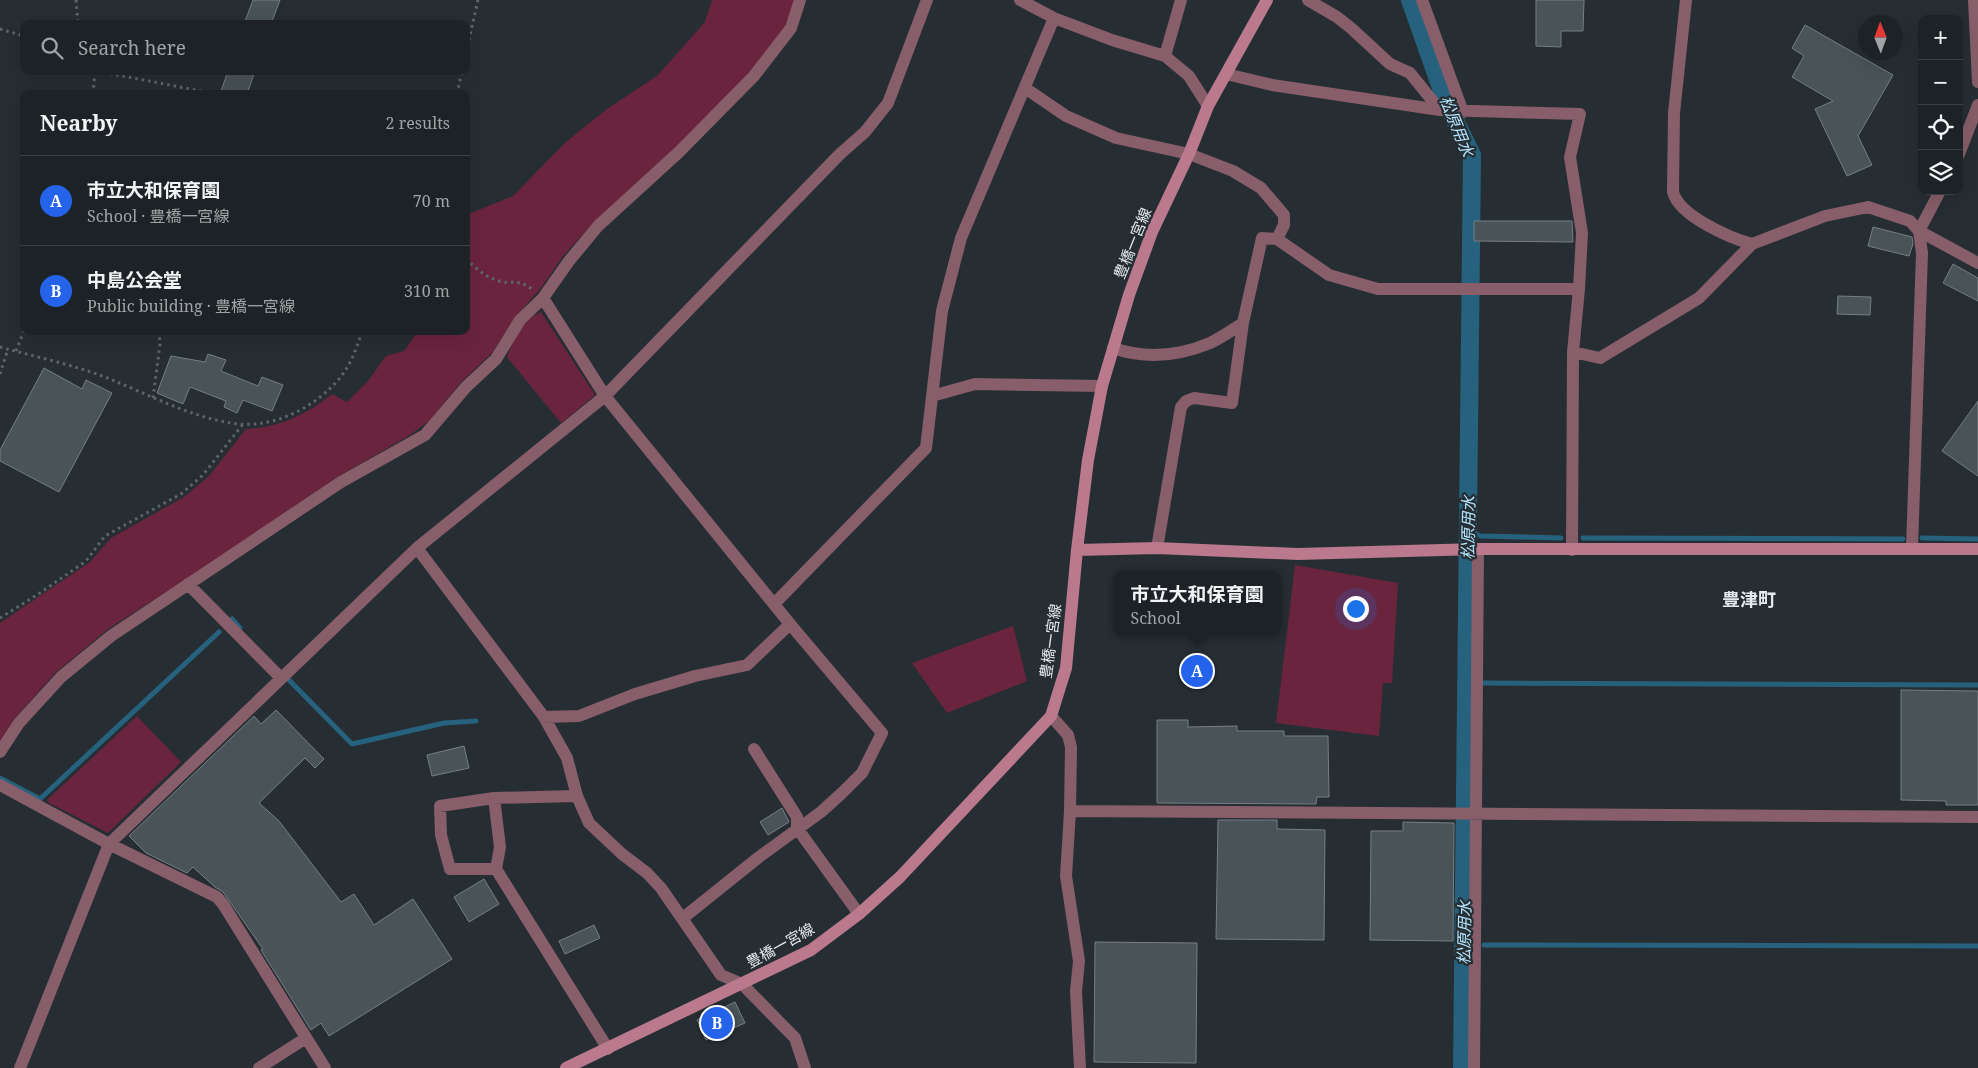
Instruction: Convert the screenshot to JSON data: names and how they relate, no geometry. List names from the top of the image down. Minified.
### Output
{"streets":{"main road":["豊橋一宮線"]},"districts":["豊津町"],"water":["松原用水"],"north":"top","page":{"map_buttons":["+","−"],"search":"Search here","heading":["Nearby","2 results"],"list":[{"mark":"A","name":"市立大和保育園","note":"School · 豊橋一宮線","value":"70 m"},{"mark":"B","name":"中島公会堂","note":"Public building · 豊橋一宮線","value":"310 m"}],"popup":["市立大和保育園","School"],"pins":["A","B"]}}
